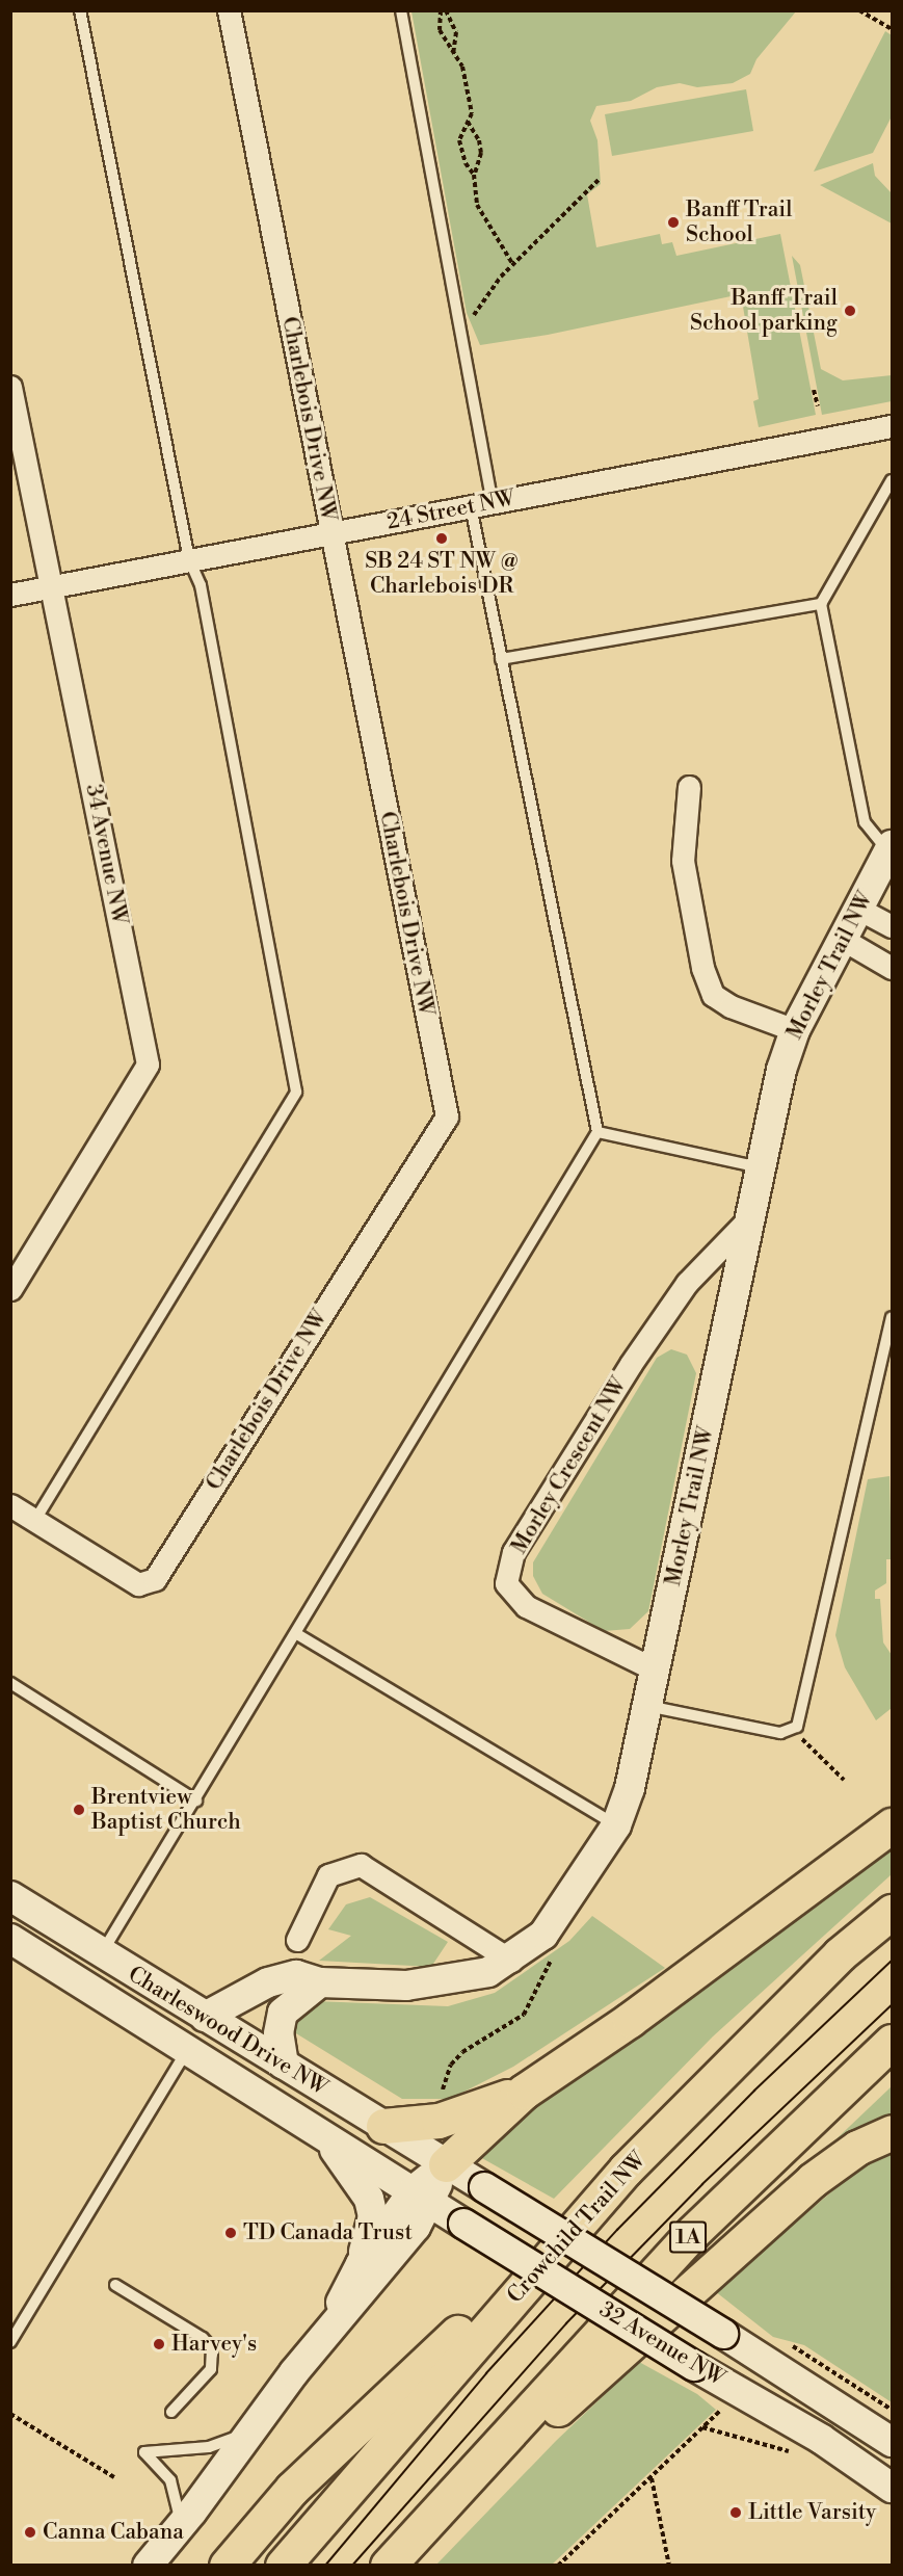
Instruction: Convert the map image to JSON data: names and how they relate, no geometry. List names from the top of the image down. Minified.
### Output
{"streets":{"highway":["Crowchild Trail NW","1A"],"street":["Charlebois Drive NW","24 Street NW","34 Avenue NW","Morley Trail NW","Morley Crescent NW","Charleswood Drive NW","32 Avenue NW"]},"crossings":[["Charlebois Drive NW","24 Street NW"],["24 Street NW","34 Avenue NW"],["Morley Trail NW","Morley Crescent NW"],["Morley Trail NW","Charleswood Drive NW"],["Charleswood Drive NW","32 Avenue NW"]],"places":["Banff Trail School","Banff Trail School parking","SB 24 ST NW @ Charlebois DR","Brentview Baptist Church","TD Canada Trust","Harvey's","Little Varsity","Canna Cabana"]}
